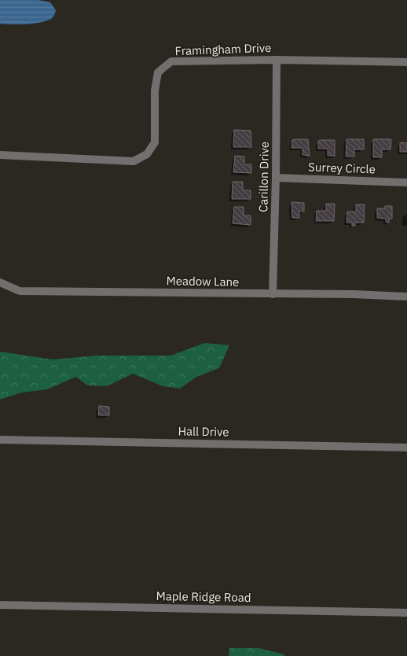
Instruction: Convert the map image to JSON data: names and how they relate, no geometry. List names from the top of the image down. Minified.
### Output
{"streets":{"street":["Framingham Drive","Surrey Circle","Carillon Drive","Meadow Lane","Hall Drive","Maple Ridge Road"]},"crossings":[["Framingham Drive","Carillon Drive"],["Surrey Circle","Carillon Drive"],["Carillon Drive","Meadow Lane"]]}
